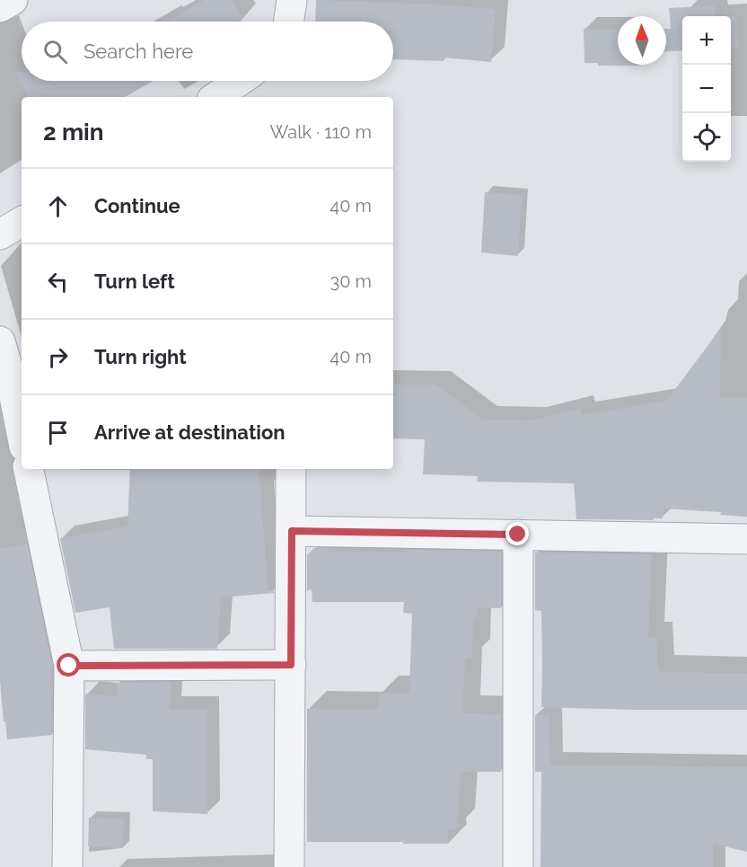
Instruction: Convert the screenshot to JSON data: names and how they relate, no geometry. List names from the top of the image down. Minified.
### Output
{"north":"top","page":{"map_buttons":["+","−"],"search":"Search here","heading":["2 min","Walk · 110 m"],"list":[["Continue","40 m"],["Turn left","30 m"],["Turn right","40 m"],"Arrive at destination"]}}
